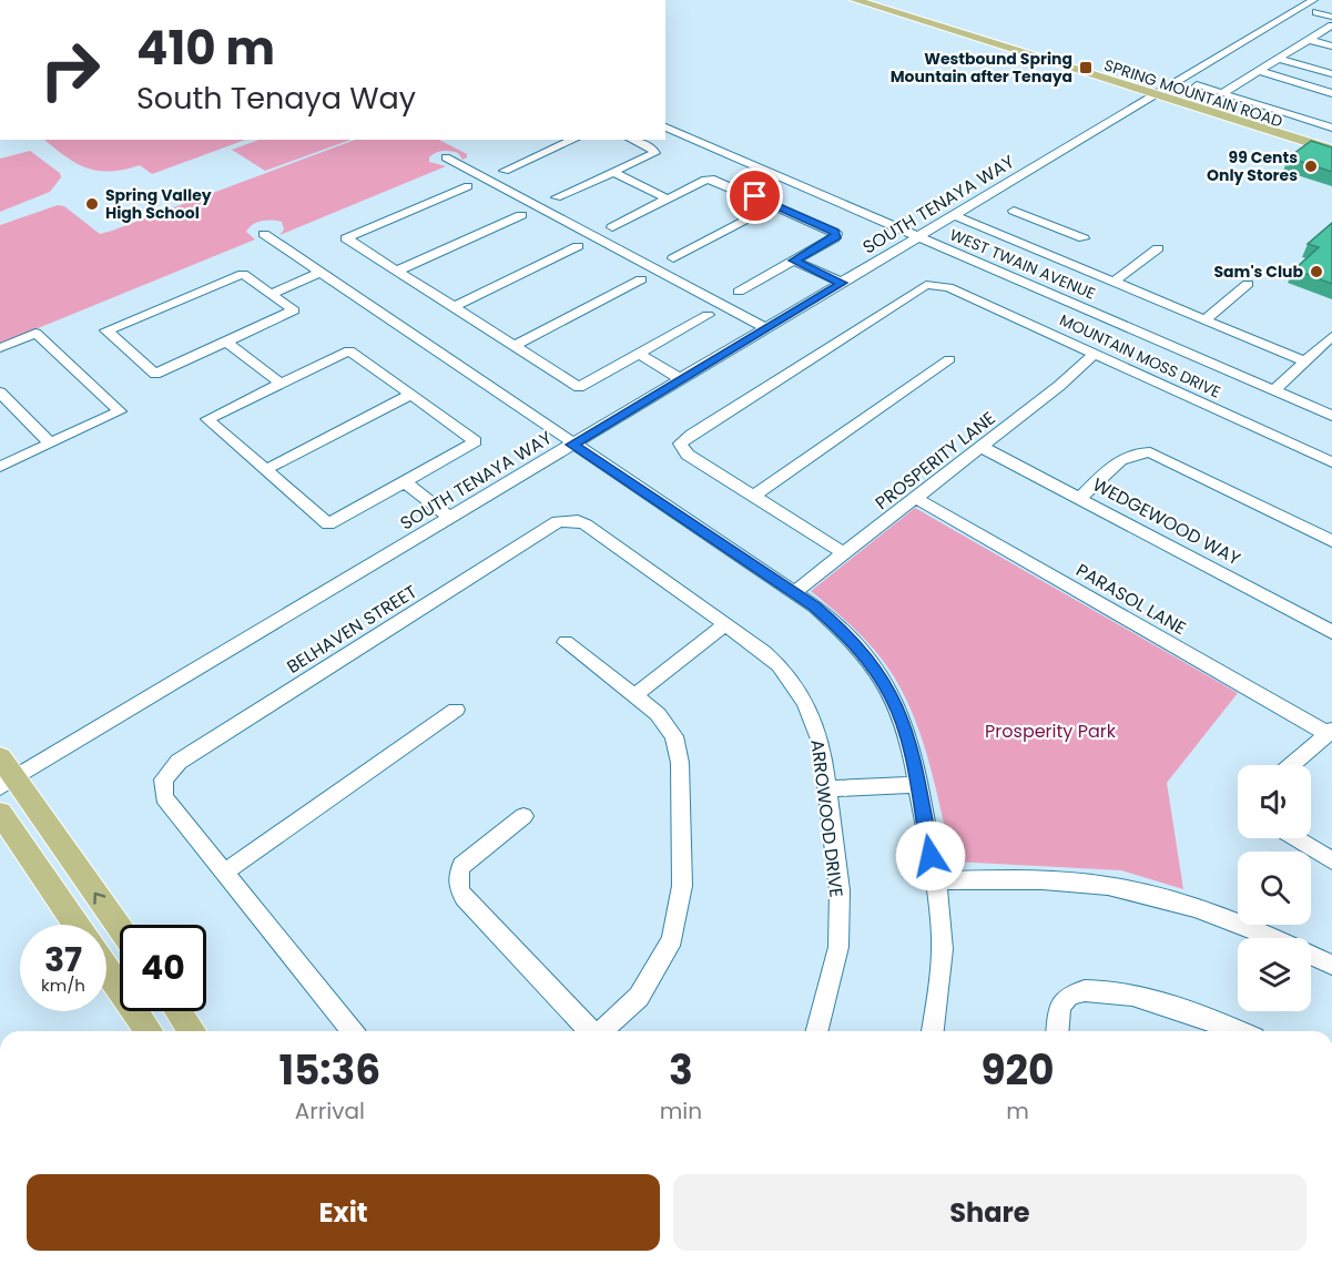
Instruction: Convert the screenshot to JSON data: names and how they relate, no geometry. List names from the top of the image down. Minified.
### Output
{"streets":{"main road":["SPRING MOUNTAIN ROAD"],"street":["SOUTH TENAYA WAY","WEST TWAIN AVENUE","MOUNTAIN MOSS DRIVE","PROSPERITY LANE","WEDGEWOOD WAY","PARASOL LANE","BELHAVEN STREET","ARROWOOD DRIVE"]},"crossings":[["SPRING MOUNTAIN ROAD","SOUTH TENAYA WAY"],["SOUTH TENAYA WAY","WEST TWAIN AVENUE"],["MOUNTAIN MOSS DRIVE","PROSPERITY LANE"],["PROSPERITY LANE","WEDGEWOOD WAY"],["PROSPERITY LANE","PARASOL LANE"],["BELHAVEN STREET","ARROWOOD DRIVE"]],"parks":["Prosperity Park"],"places":{"transit":["Westbound Spring Mountain after Tenaya"],"other":["99 Cents Only Stores","Spring Valley High School","Sam's Club"]},"page":{"turn":["410 m","South Tenaya Way"],"speed":"37 km/h","limit":"40","eta":["15:36","Arrival","3","min","920","m"],"buttons":["Exit","Share"]}}
